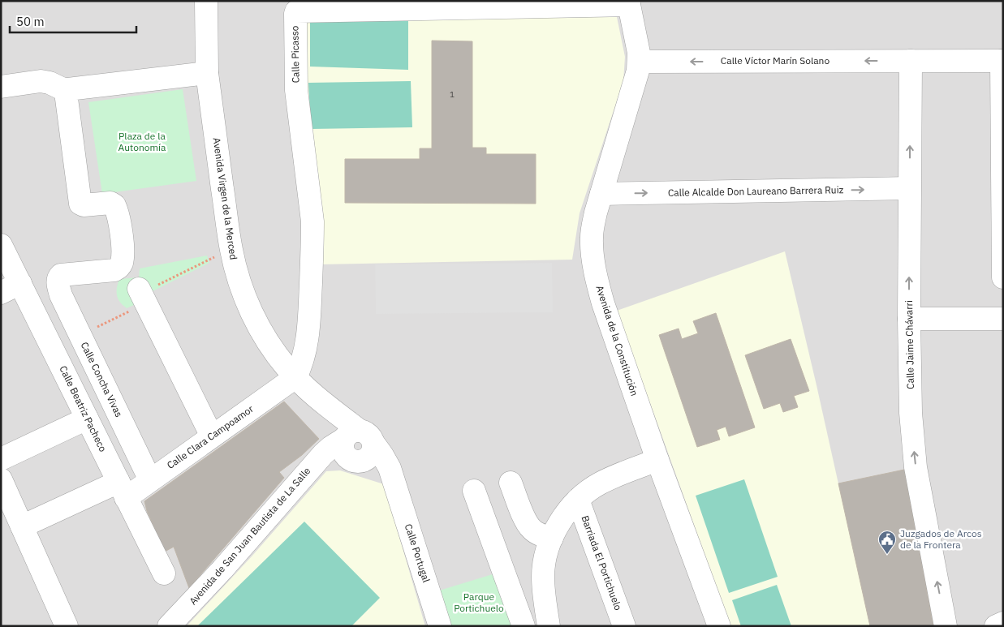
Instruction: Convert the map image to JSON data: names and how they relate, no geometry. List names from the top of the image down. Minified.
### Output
{"streets":{"street":["Calle Picasso","Calle Víctor Marín Solano","Calle Alcalde Don Laureano Barrera Ruiz","Avenida Virgen de la Merced","Avenida de la Constitución","Calle Jaime Chávarri","Calle Concha Vivas","Calle Beatriz Pacheco","Calle Clara Campoamor","Avenida de San Juan Bautista de La Salle","Calle Portugal","Barriada El Portichuelo"]},"crossings":[["Calle Picasso","Avenida Virgen de la Merced"],["Calle Picasso","Avenida de la Constitución"],["Calle Picasso","Calle Clara Campoamor"],["Calle Víctor Marín Solano","Avenida de la Constitución"],["Calle Víctor Marín Solano","Calle Jaime Chávarri"],["Calle Alcalde Don Laureano Barrera Ruiz","Avenida de la Constitución"],["Calle Alcalde Don Laureano Barrera Ruiz","Calle Jaime Chávarri"],["Avenida Virgen de la Merced","Calle Clara Campoamor"],["Avenida Virgen de la Merced","Avenida de San Juan Bautista de La Salle"],["Avenida Virgen de la Merced","Calle Portugal"],["Avenida de la Constitución","Barriada El Portichuelo"],["Calle Concha Vivas","Calle Clara Campoamor"],["Calle Beatriz Pacheco","Calle Clara Campoamor"],["Avenida de San Juan Bautista de La Salle","Calle Portugal"]],"one_way":["Calle Víctor Marín Solano","Calle Alcalde Don Laureano Barrera Ruiz"],"parks":["Plaza de la Autonomía","Parque Portichuelo"],"places":{"public building":["Juzgados de Arcos de la Frontera"]},"house_numbers":["1"],"scale_bar":"50 m"}
